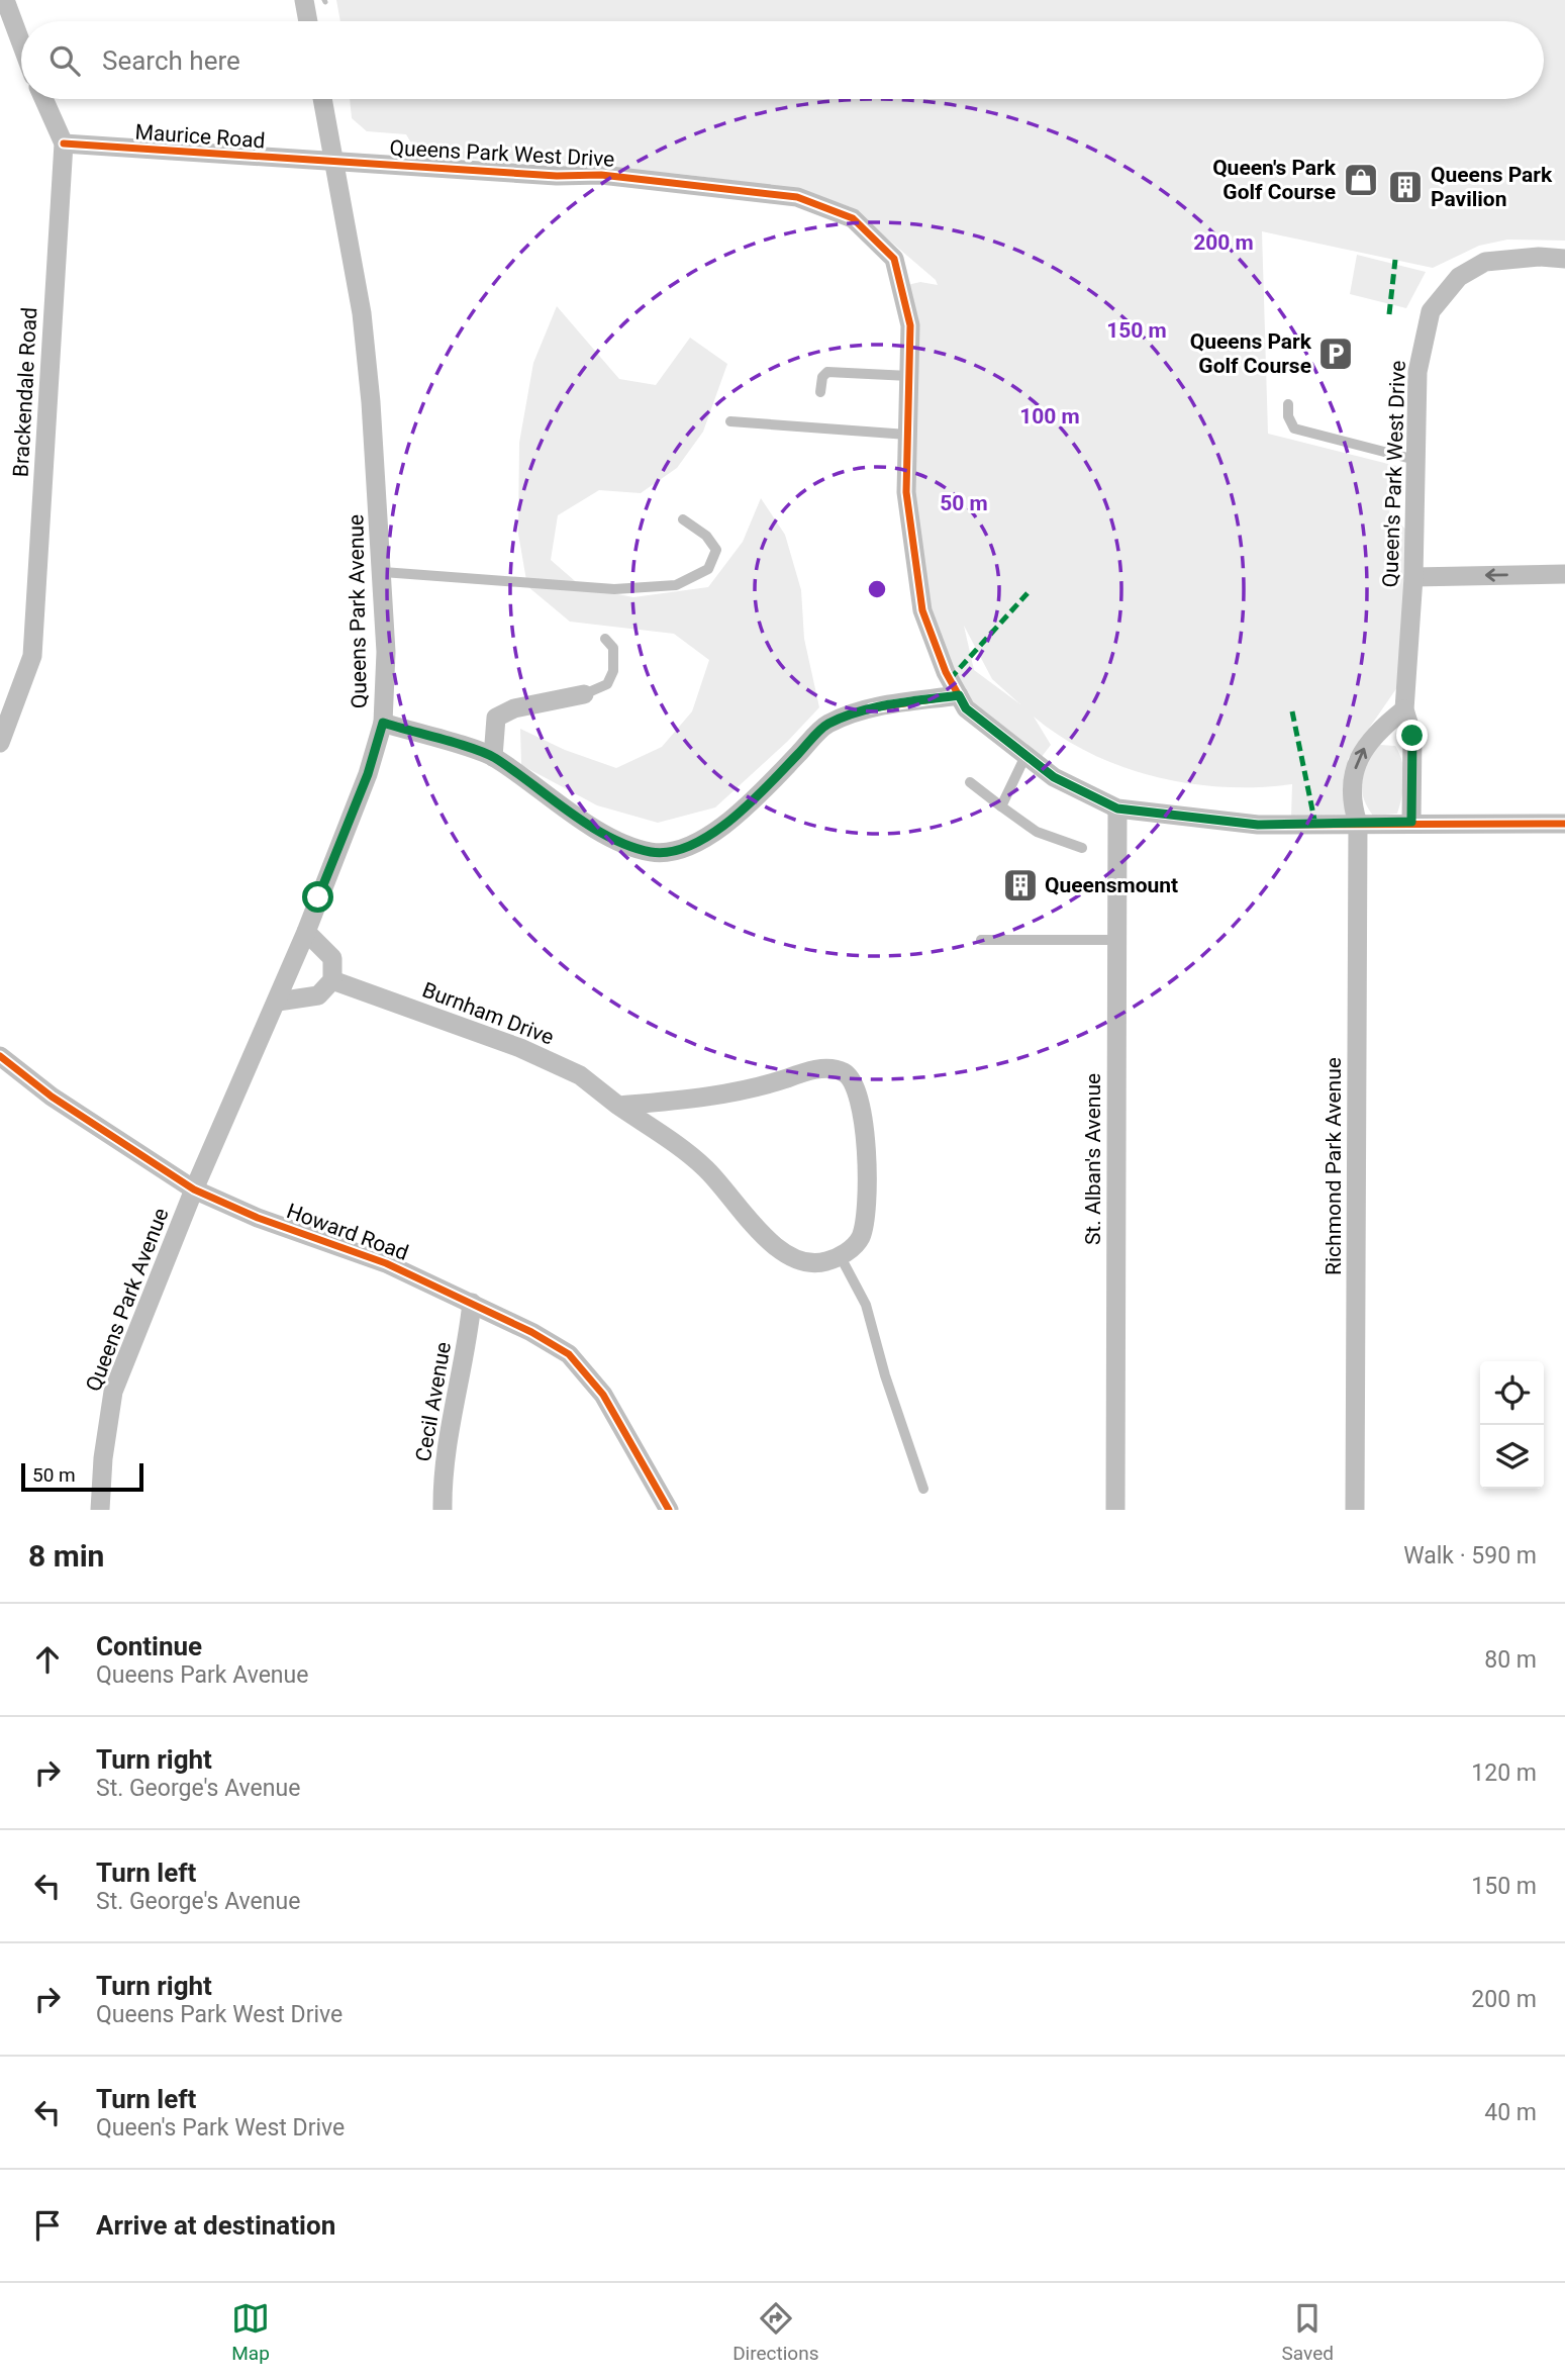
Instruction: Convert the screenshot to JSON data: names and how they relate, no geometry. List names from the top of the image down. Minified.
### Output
{"streets":{"street":["Maurice Road","Queens Park West Drive","Brackendale Road","Queen's Park West Drive","Queens Park Avenue","Burnham Drive","St. Alban's Avenue","Richmond Park Avenue","Howard Road","Cecil Avenue"]},"crossings":[["Maurice Road","Queens Park West Drive"],["Maurice Road","Brackendale Road"],["Maurice Road","Queens Park Avenue"],["Queens Park West Drive","Queen's Park West Drive"],["Queens Park West Drive","Queens Park Avenue"],["Queens Park West Drive","St. Alban's Avenue"],["Queens Park West Drive","Richmond Park Avenue"],["Queens Park Avenue","Howard Road"],["Howard Road","Cecil Avenue"]],"places":{"shop":["Queen's Park Golf Course"],"building":["Queens Park Pavilion","Queensmount"],"parking":["Queens Park Golf Course"]},"scale_bar":"50 m","page":{"search":"Search here","scale":"50 m","heading":["8 min","Walk · 590 m"],"list":[["Continue","Queens Park Avenue","80 m"],["Turn right","St. George's Avenue","120 m"],["Turn left","St. George's Avenue","150 m"],["Turn right","Queens Park West Drive","200 m"],["Turn left","Queen's Park West Drive","40 m"],"Arrive at destination"],"nav":["Map","Directions","Saved"]},"rings":["200 m","150 m","100 m","50 m"]}
